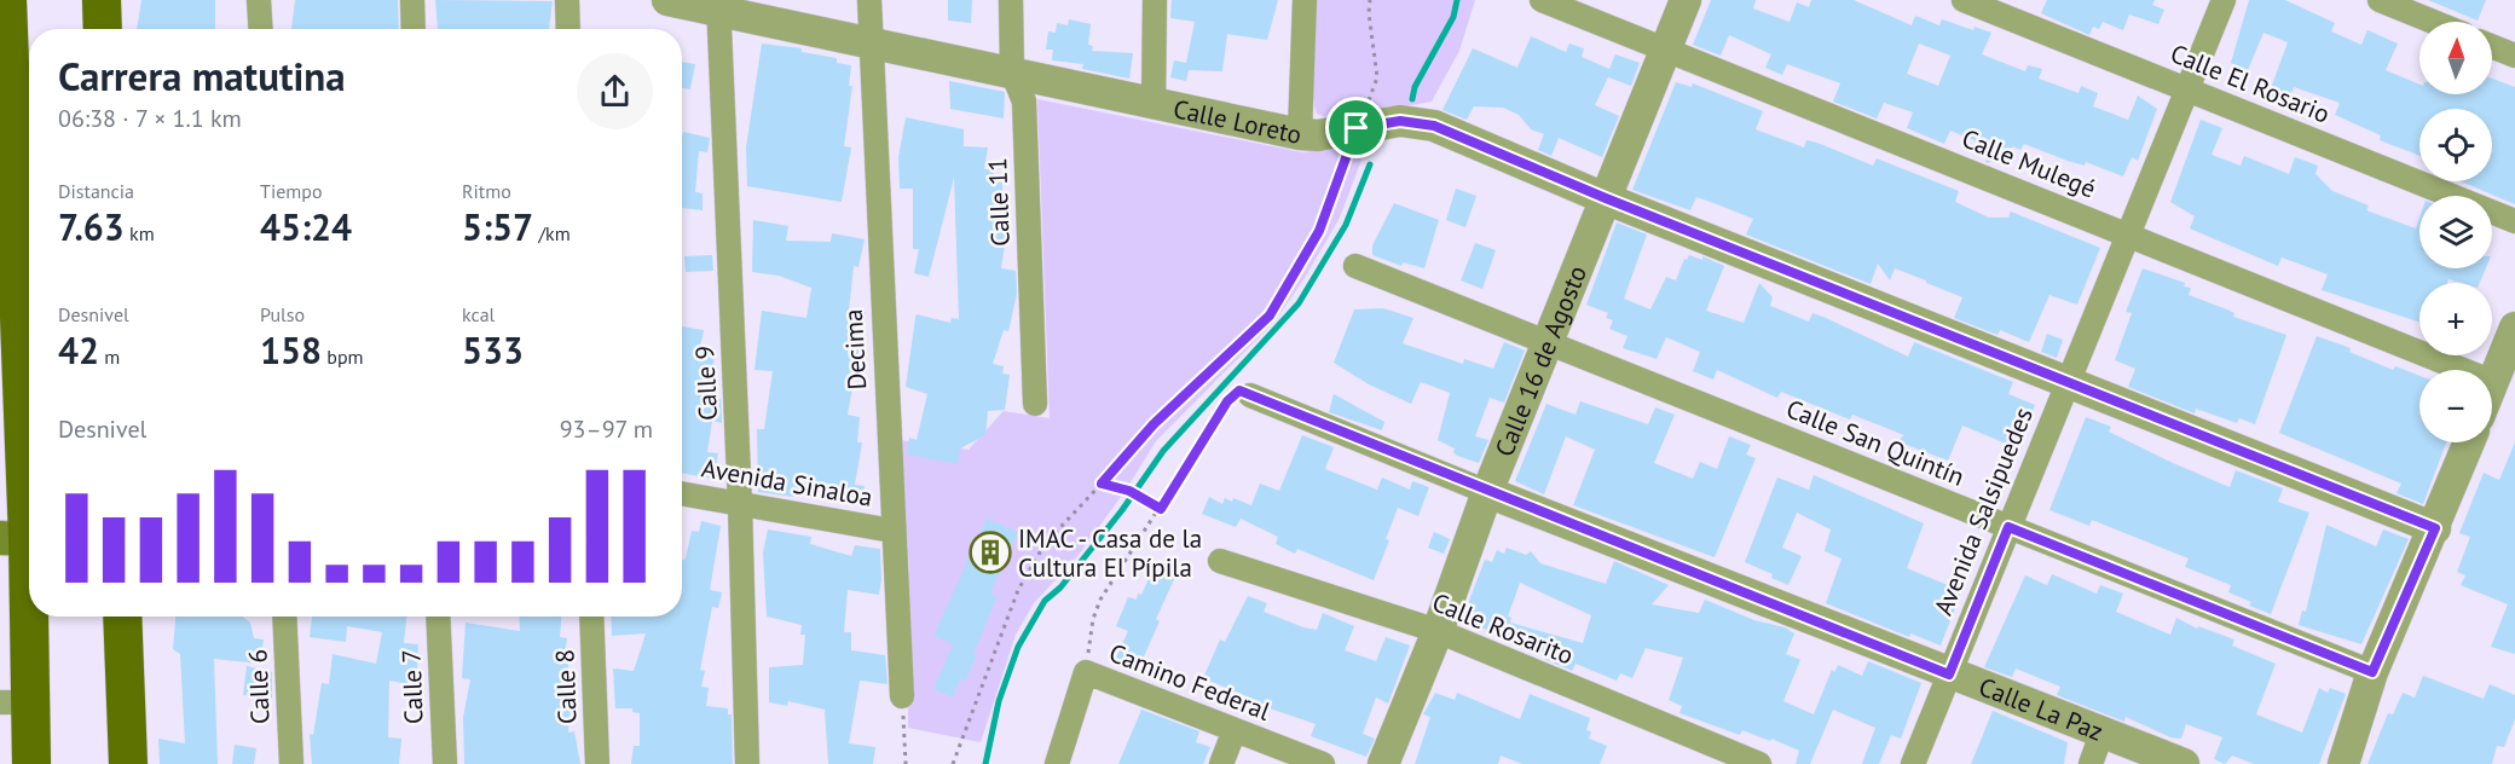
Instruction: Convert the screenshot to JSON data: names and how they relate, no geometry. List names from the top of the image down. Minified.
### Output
{"streets":{"street":["Calle El Rosario","Calle Loreto","Calle Mulegé","Calle 11","Decima","Calle 16 de Agosto","Calle 9","Calle San Quintín","Avenida Sinaloa","Avenida Salsipuedes","Calle Rosarito","Camino Federal","Calle 6","Calle 7","Calle 8","Calle La Paz"]},"crossings":[["Calle El Rosario","Avenida Salsipuedes"],["Calle Loreto","Calle 11"],["Calle Loreto","Decima"],["Calle Loreto","Calle 16 de Agosto"],["Calle Loreto","Calle 9"],["Calle Loreto","Avenida Salsipuedes"],["Calle Mulegé","Calle 16 de Agosto"],["Calle Mulegé","Avenida Salsipuedes"],["Decima","Avenida Sinaloa"],["Calle 16 de Agosto","Calle San Quintín"],["Calle 16 de Agosto","Calle Rosarito"],["Calle 16 de Agosto","Calle La Paz"],["Calle 9","Avenida Sinaloa"],["Calle San Quintín","Avenida Salsipuedes"],["Avenida Salsipuedes","Calle La Paz"]],"places":{"building":["IMAC - Casa de la Cultura El Pípila"]},"north":"top","page":{"map_buttons":["+","−"],"heading":["Carrera matutina","06:38 · 7 × 1.1 km"],"stats":[["Distancia","7.63 km"],["Tiempo","45:24"],["Ritmo","5:57 /km"],["Desnivel","42 m"],["Pulso","158 bpm"],["kcal","533"]],"chart":["Desnivel","93–97 m"]}}
